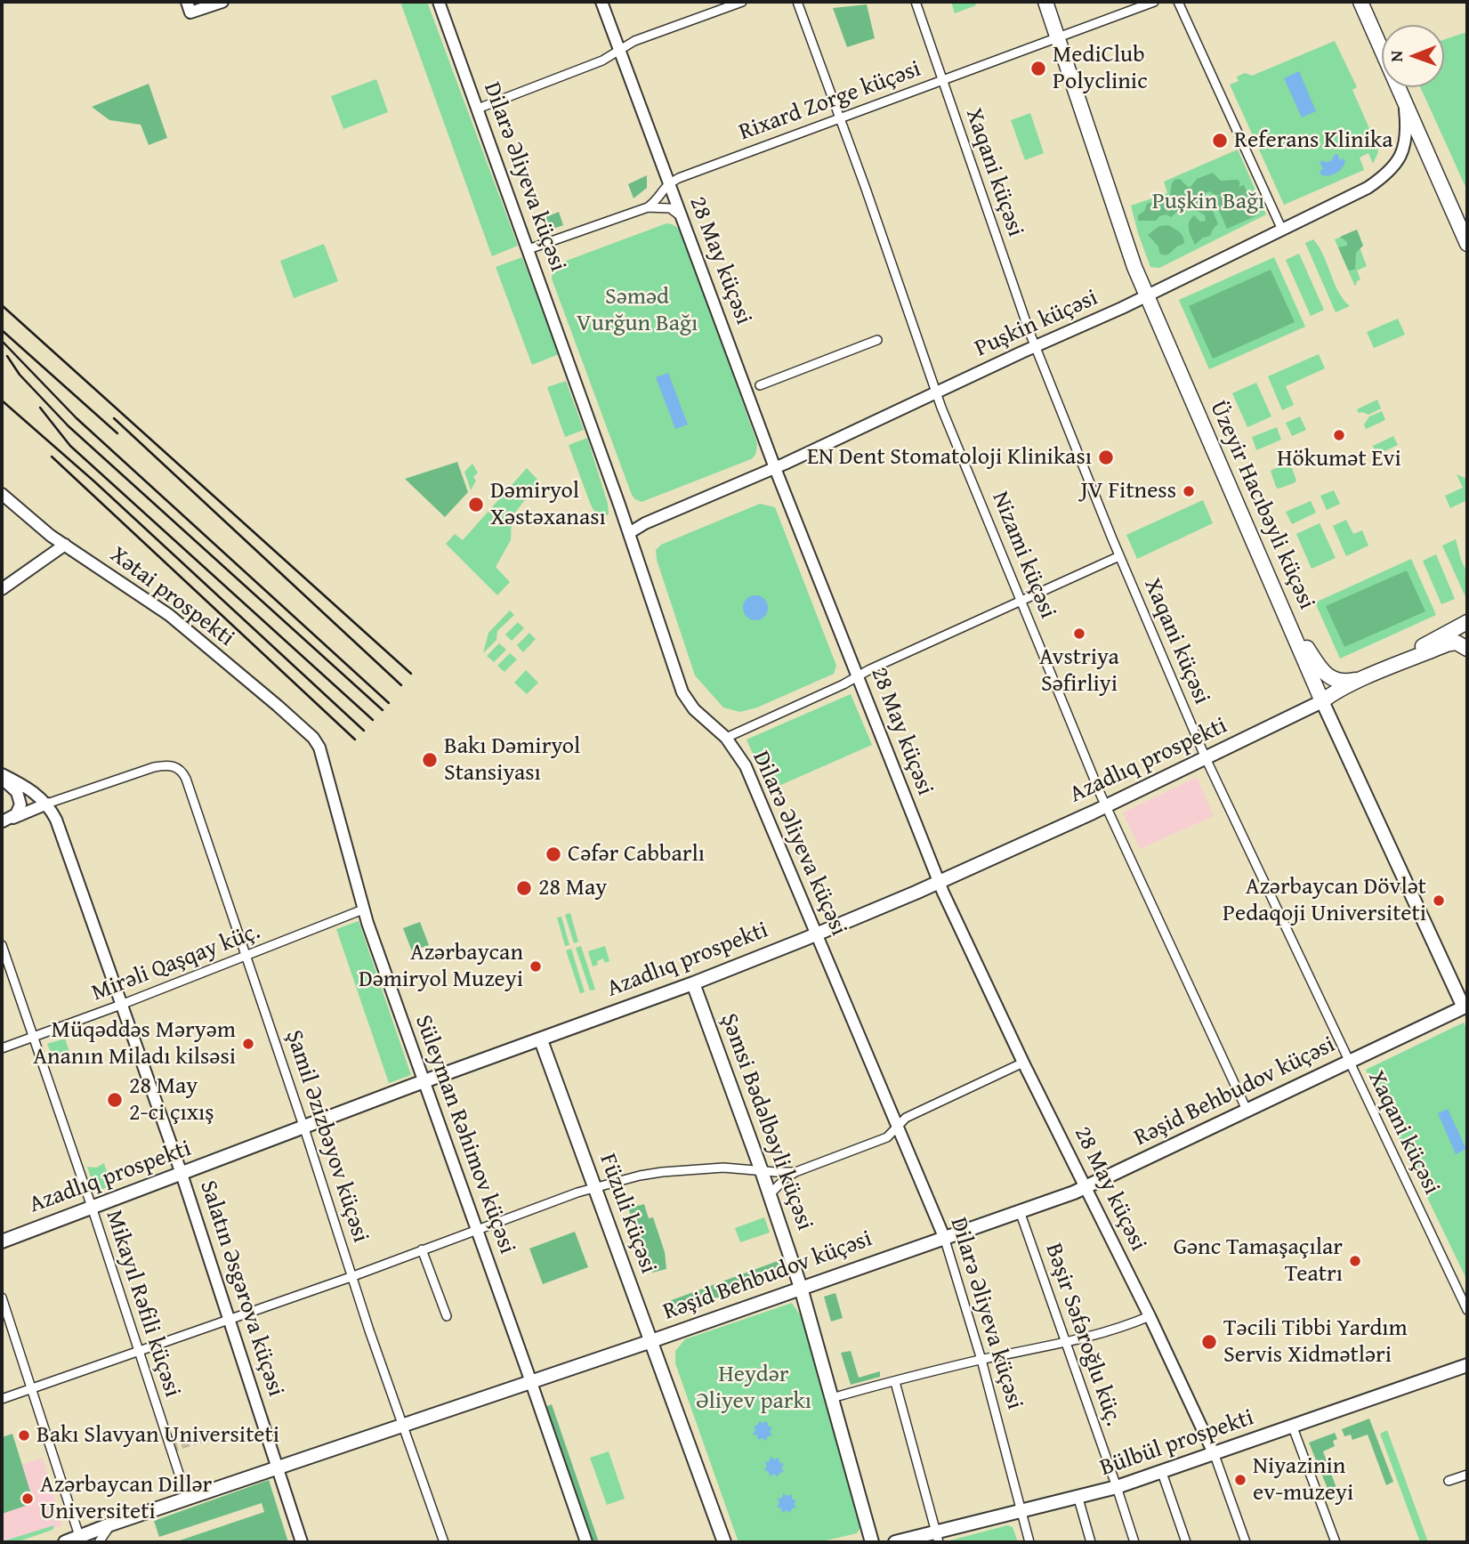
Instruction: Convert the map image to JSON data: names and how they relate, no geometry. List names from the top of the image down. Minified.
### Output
{"streets":{"highway":["Üzeyir Hacıbəyli küçəsi","Azadlıq prospekti"],"main road":["Dilarə Əliyeva küçəsi","28 May küçəsi","Puşkin küçəsi","Xətai prospekti","Rəşid Behbudov küçəsi","Şəmsi Bədəlbəyli küçəsi","Süleyman Rəhimov küçəsi","Füzuli küçəsi","Salatın Əsgərova küçəsi","Bülbül prospekti"],"street":["Rixard Zorge küçəsi","Xaqani küçəsi","Nizami küçəsi","Mirəli Qaşqay küç.","Şamil Əzizbəyov küçəsi","Mikayıl Rəfili küçəsi","Bəşir Səfəroğlu küç."]},"crossings":[["Rixard Zorge küçəsi","Xaqani küçəsi"],["Rixard Zorge küçəsi","Dilarə Əliyeva küçəsi"],["Rixard Zorge küçəsi","28 May küçəsi"],["Rixard Zorge küçəsi","Üzeyir Hacıbəyli küçəsi"],["Rixard Zorge küçəsi","Nizami küçəsi"],["Xaqani küçəsi","Puşkin küçəsi"],["Xaqani küçəsi","Azadlıq prospekti"],["Xaqani küçəsi","Rəşid Behbudov küçəsi"],["Dilarə Əliyeva küçəsi","Puşkin küçəsi"],["Dilarə Əliyeva küçəsi","Azadlıq prospekti"],["Dilarə Əliyeva küçəsi","Rəşid Behbudov küçəsi"],["Dilarə Əliyeva küçəsi","Bülbül prospekti"],["28 May küçəsi","Puşkin küçəsi"],["28 May küçəsi","Azadlıq prospekti"],["28 May küçəsi","Rəşid Behbudov küçəsi"],["28 May küçəsi","Bülbül prospekti"],["Puşkin küçəsi","Üzeyir Hacıbəyli küçəsi"],["Puşkin küçəsi","Nizami küçəsi"],["Üzeyir Hacıbəyli küçəsi","Azadlıq prospekti"],["Üzeyir Hacıbəyli küçəsi","Rəşid Behbudov küçəsi"],["Nizami küçəsi","Azadlıq prospekti"],["Nizami küçəsi","Rəşid Behbudov küçəsi"],["Xətai prospekti","Süleyman Rəhimov küçəsi"],["Azadlıq prospekti","Şəmsi Bədəlbəyli küçəsi"],["Azadlıq prospekti","Süleyman Rəhimov küçəsi"],["Azadlıq prospekti","Şamil Əzizbəyov küçəsi"],["Azadlıq prospekti","Füzuli küçəsi"],["Azadlıq prospekti","Salatın Əsgərova küçəsi"],["Azadlıq prospekti","Mikayıl Rəfili küçəsi"],["Mirəli Qaşqay küç.","Süleyman Rəhimov küçəsi"],["Mirəli Qaşqay küç.","Şamil Əzizbəyov küçəsi"],["Mirəli Qaşqay küç.","Salatın Əsgərova küçəsi"],["Mirəli Qaşqay küç.","Mikayıl Rəfili küçəsi"],["Rəşid Behbudov küçəsi","Şəmsi Bədəlbəyli küçəsi"],["Rəşid Behbudov küçəsi","Süleyman Rəhimov küçəsi"],["Rəşid Behbudov küçəsi","Şamil Əzizbəyov küçəsi"],["Rəşid Behbudov küçəsi","Füzuli küçəsi"],["Rəşid Behbudov küçəsi","Salatın Əsgərova küçəsi"],["Rəşid Behbudov küçəsi","Mikayıl Rəfili küçəsi"],["Rəşid Behbudov küçəsi","Bəşir Səfəroğlu küç."],["Şamil Əzizbəyov küçəsi","Salatın Əsgərova küçəsi"],["Bəşir Səfəroğlu küç.","Bülbül prospekti"]],"parks":["Puşkin Bağı","Səməd Vurğun Bağı","Heydər Əliyev parkı"],"places":["MediClub Polyclinic","Referans Klinika","Hökumət Evi","EN Dent Stomatoloji Klinikası","JV Fitness","Dəmiryol Xəstəxanası","Avstriya Səfirliyi","Bakı Dəmiryol Stansiyası","Cəfər Cabbarlı","28 May","Azərbaycan Dövlət Pedaqoji Universiteti","Azərbaycan Dəmiryol Muzeyi","Müqəddəs Məryəm Ananın Miladı kilsəsi","28 May 2-ci çıxış","Gənc Tamaşaçılar Teatrı","Təcili Tibbi Yardım Servis Xidmətləri","Bakı Slavyan Universiteti","Niyazinin ev-muzeyi","Azərbaycan Dillər Universiteti"],"north":"left"}
